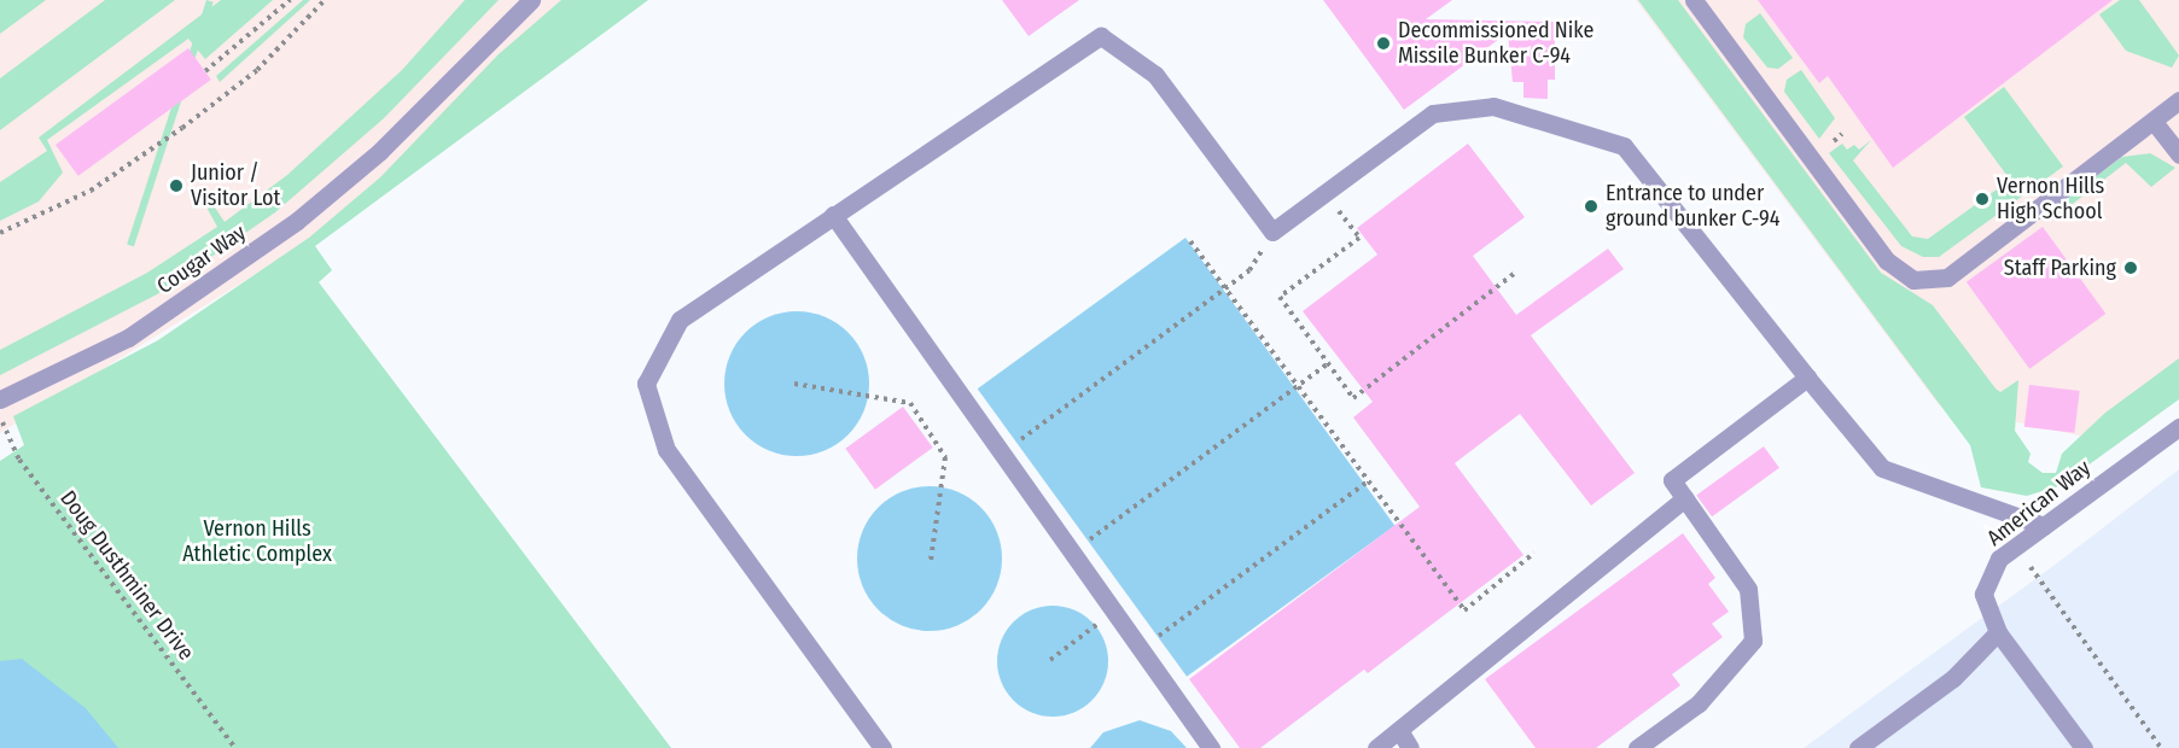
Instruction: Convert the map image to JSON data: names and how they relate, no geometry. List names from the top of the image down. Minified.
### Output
{"streets":{"street":["Cougar Way","American Way"],"path":["Doug Dusthminer Drive"]},"parks":["Vernon Hills Athletic Complex"],"places":["Decommissioned Nike Missile Bunker C-94","Junior / Visitor Lot","Vernon Hills High School","Entrance to under ground bunker C-94","Staff Parking"]}
